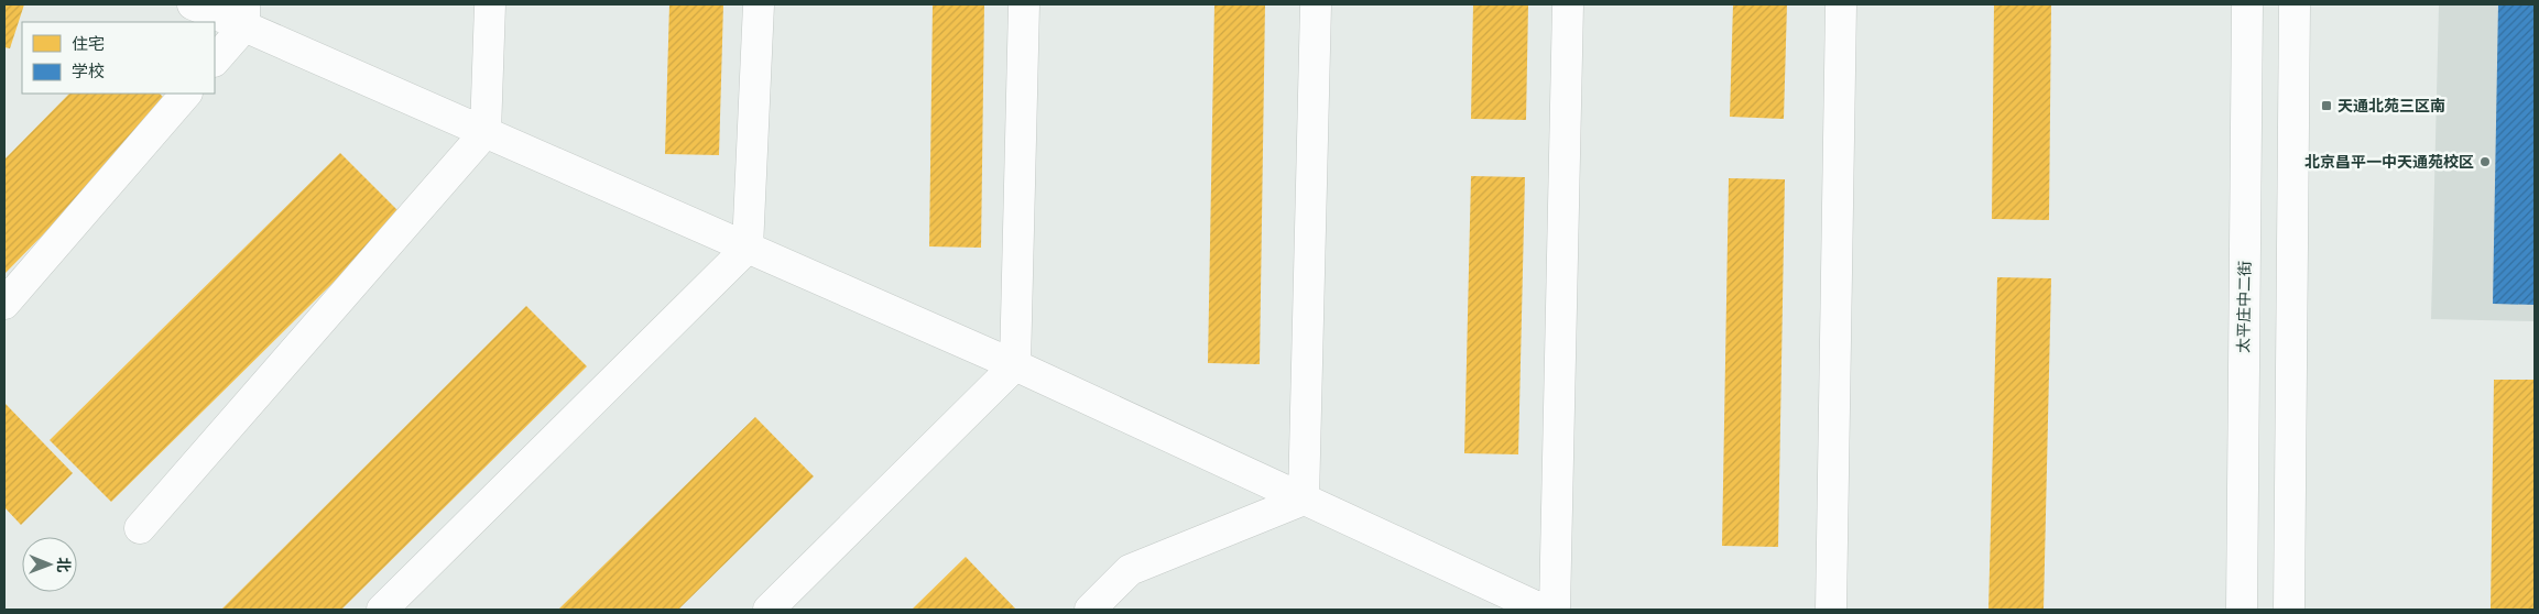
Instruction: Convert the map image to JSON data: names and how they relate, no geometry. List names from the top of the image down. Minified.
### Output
{"streets":{"street":["太平庄中二街"]},"places":{"transit":["天通北苑三区南"],"other":["北京昌平一中天通苑校区"]},"legend":["住宅","学校"],"north":"right"}
